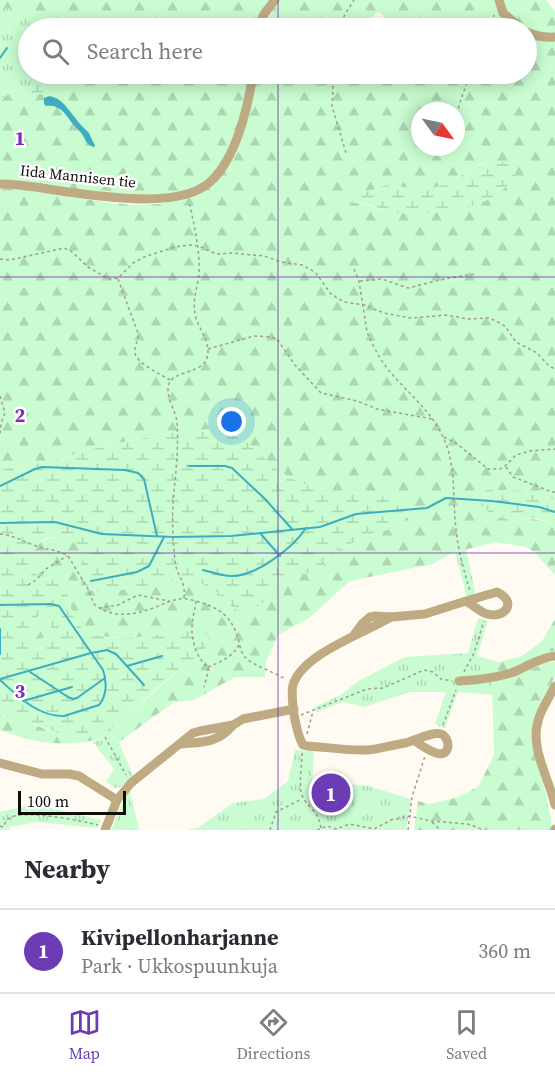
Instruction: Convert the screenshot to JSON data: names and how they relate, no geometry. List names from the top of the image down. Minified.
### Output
{"streets":{"street":["Iida Mannisen tie"]},"scale_bar":"100 m","north":"bottom right","page":{"search":"Search here","pins":"1","scale":"100 m","heading":"Nearby","list":[{"mark":"1","name":"Kivipellonharjanne","note":"Park · Ukkospuunkuja","value":"360 m"}],"nav":["Map","Directions","Saved"]},"grid":{"rows":["1","2","3"]}}
